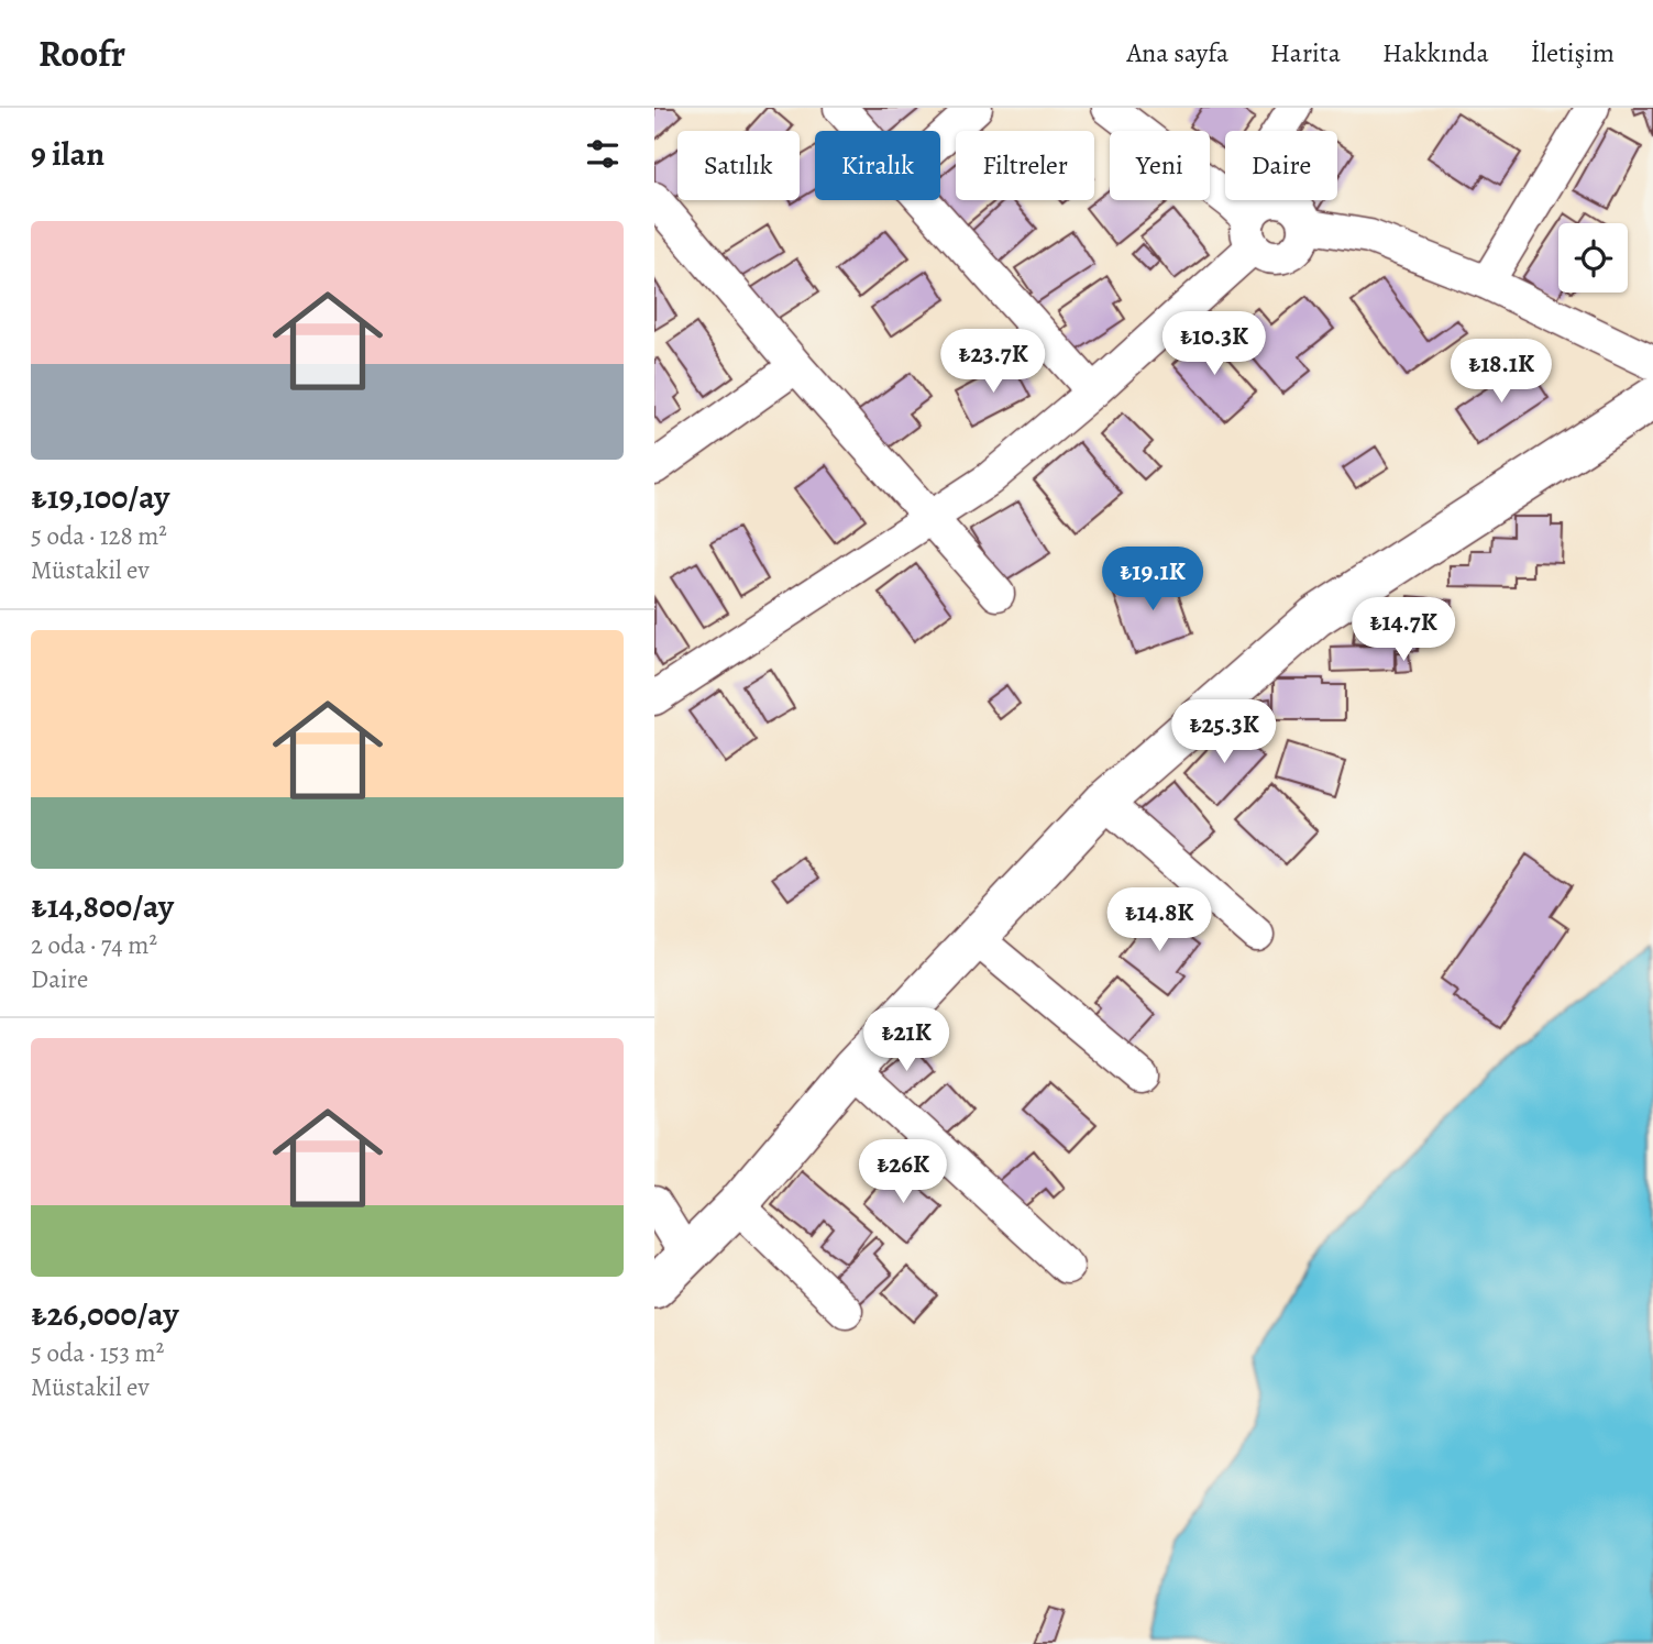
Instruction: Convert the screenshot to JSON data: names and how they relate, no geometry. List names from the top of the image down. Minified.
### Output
{"page":{"header":"Roofr","nav":["Ana sayfa","Harita","Hakkında","İletişim"],"heading":"9 ilan","chip":["Satılık","Kiralık","Filtreler","Yeni","Daire"],"list":[{"name":"₺19,100/ay","note":"5 oda · 128 m² · Müstakil ev"},{"name":"₺14,800/ay","note":"2 oda · 74 m² · Daire"},{"name":"₺26,000/ay","note":"5 oda · 153 m² · Müstakil ev"}],"price":["₺10.3K","₺23.7K","₺18.1K","₺19.1K","₺14.7K","₺25.3K","₺14.8K","₺21K","₺26K"]}}
